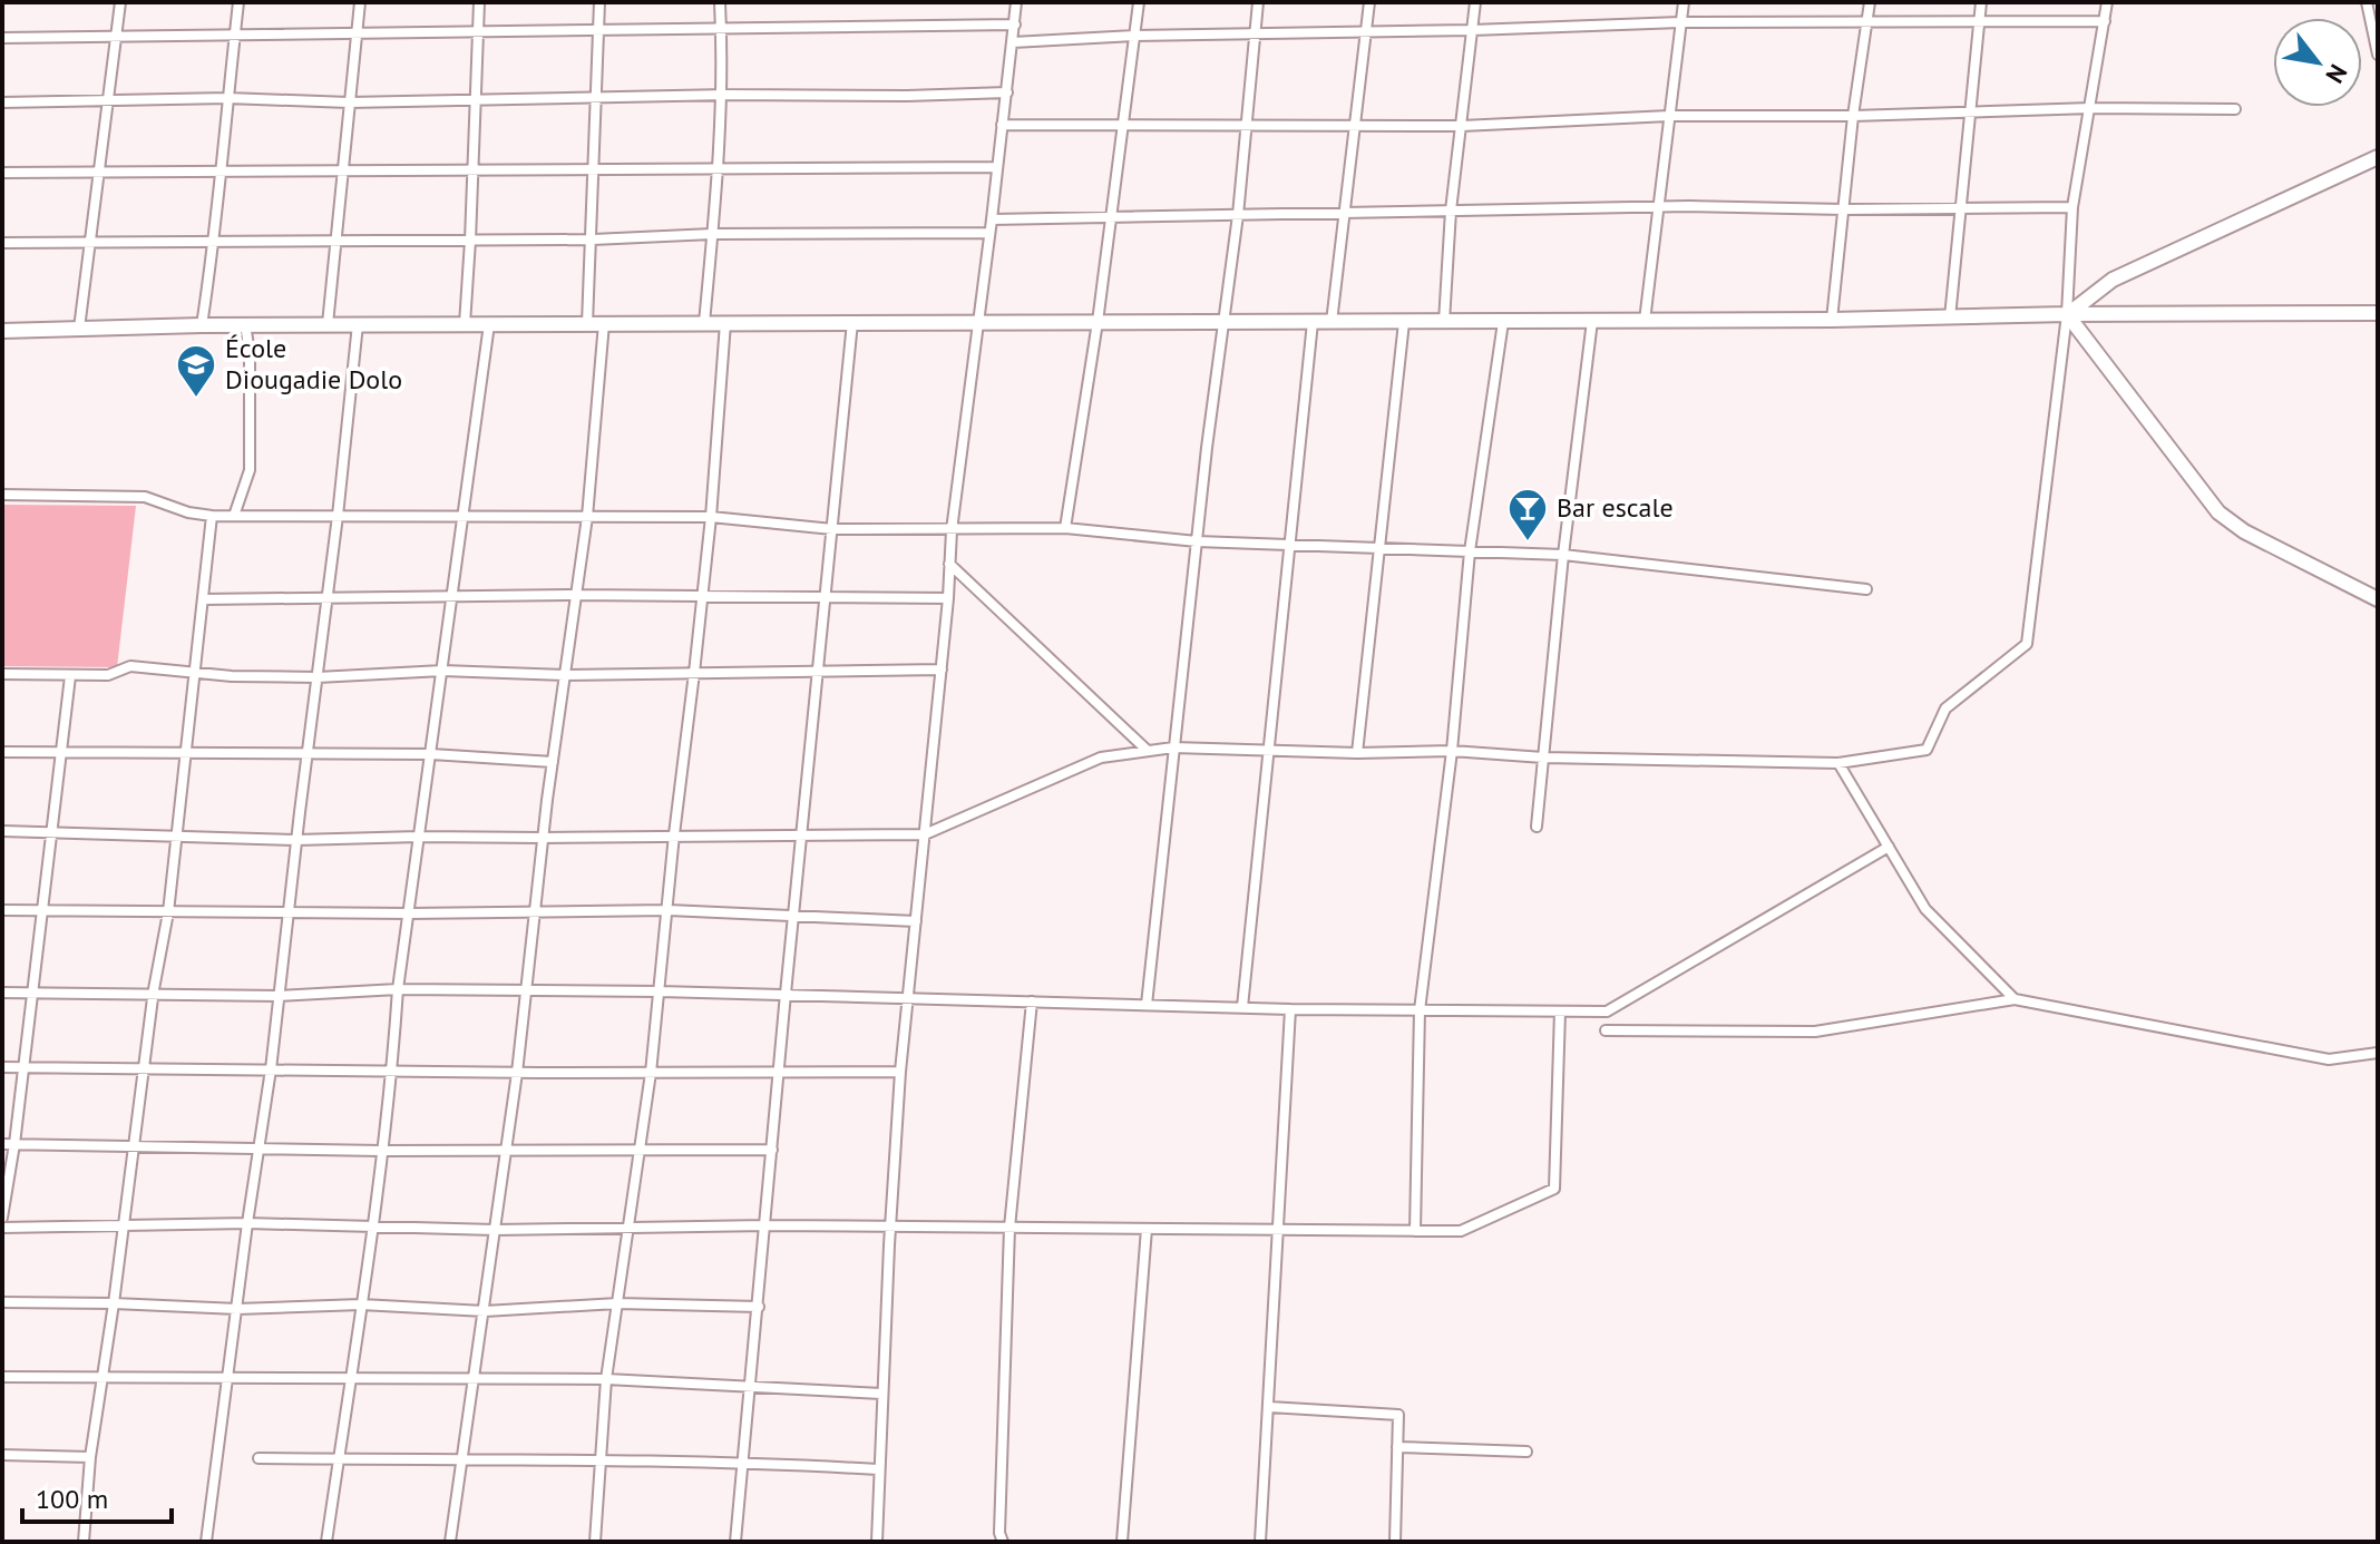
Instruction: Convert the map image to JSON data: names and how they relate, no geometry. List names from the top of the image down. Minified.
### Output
{"places":{"school or university":["École Diougadie Dolo"],"bar":["Bar escale"]},"scale_bar":"100 m","north":"bottom right"}
